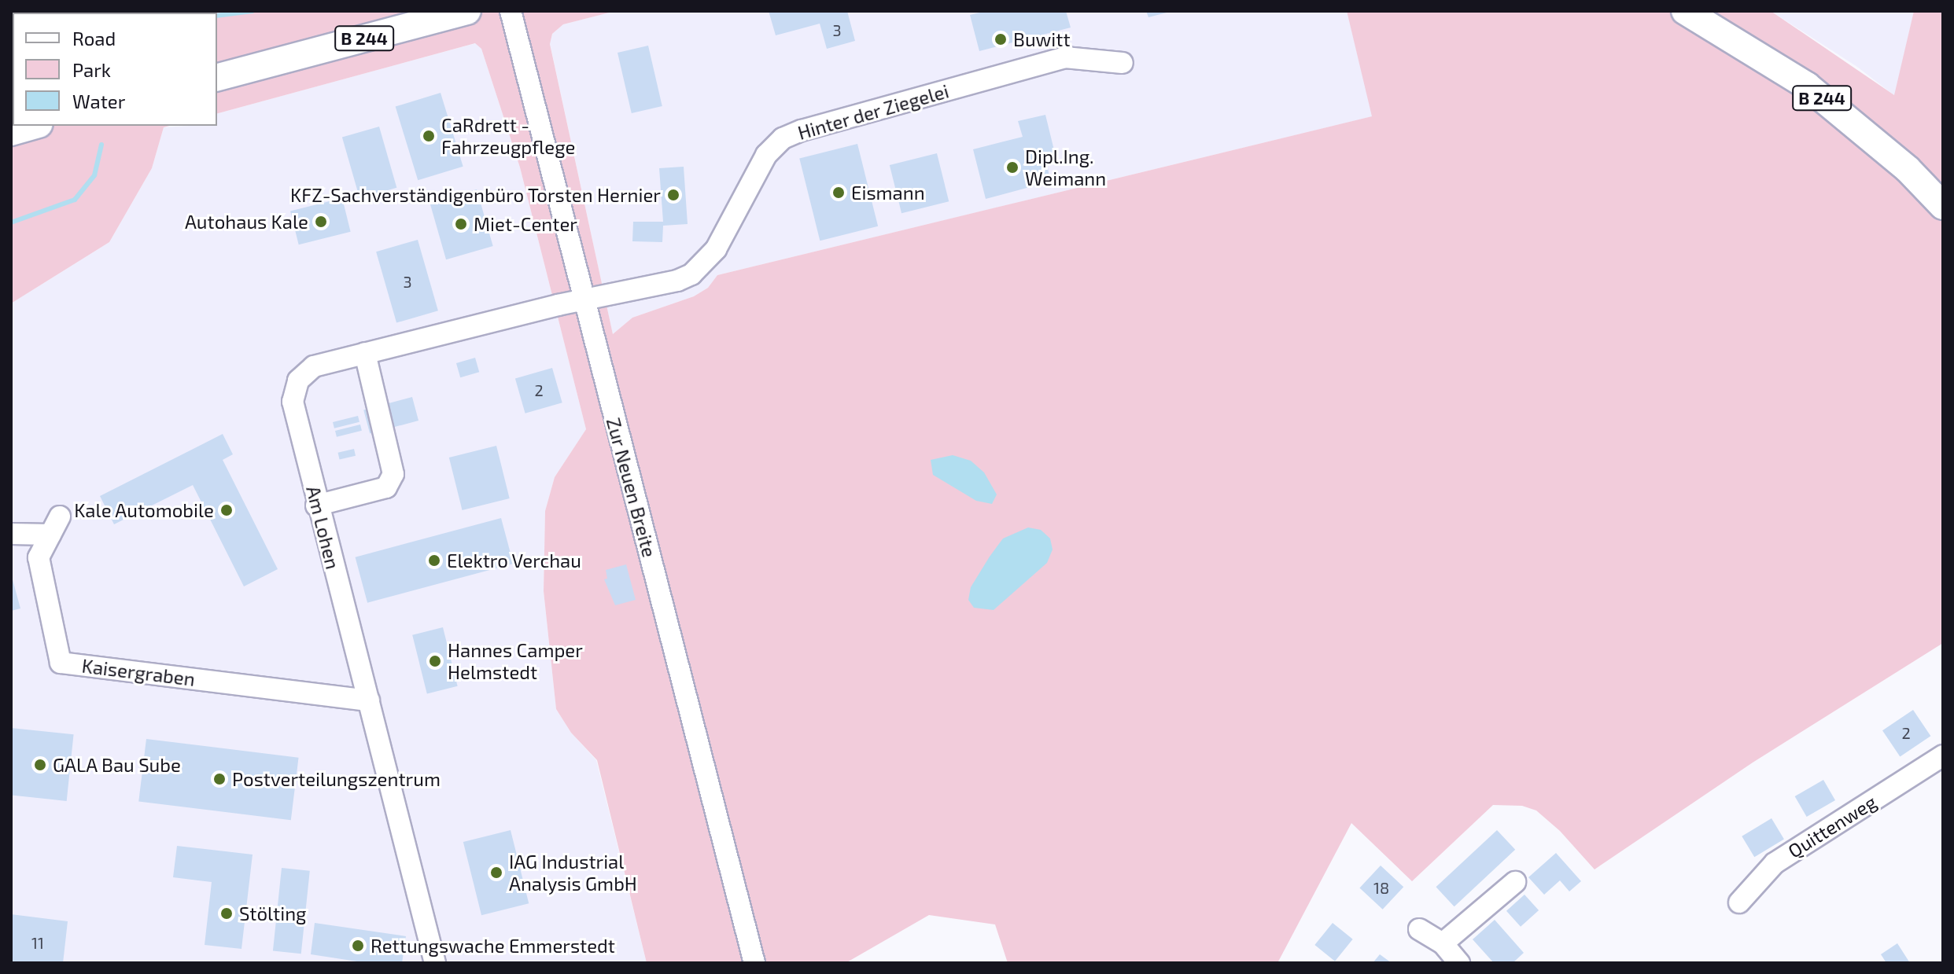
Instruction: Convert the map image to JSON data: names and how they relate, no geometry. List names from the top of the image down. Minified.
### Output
{"streets":{"main road":["B 244"],"street":["Hinter der Ziegelei","Zur Neuen Breite","Am Lohen","Kaisergraben","Quittenweg"]},"crossings":[["Hinter der Ziegelei","Zur Neuen Breite"],["Hinter der Ziegelei","Am Lohen"],["Zur Neuen Breite","Am Lohen"],["Am Lohen","Kaisergraben"]],"places":["Buwitt","CaRdrett - Fahrzeugpflege","Dipl.Ing. Weimann","Eismann","KFZ-Sachverständigenbüro Torsten Hernier","Autohaus Kale","Miet-Center","Kale Automobile","Elektro Verchau","Hannes Camper Helmstedt","GALA Bau Sube","Postverteilungszentrum","IAG Industrial Analysis GmbH","Stölting","Rettungswache Emmerstedt"],"house_numbers":["3","3","2","2","18","11"],"legend":["Road","Park","Water"]}
